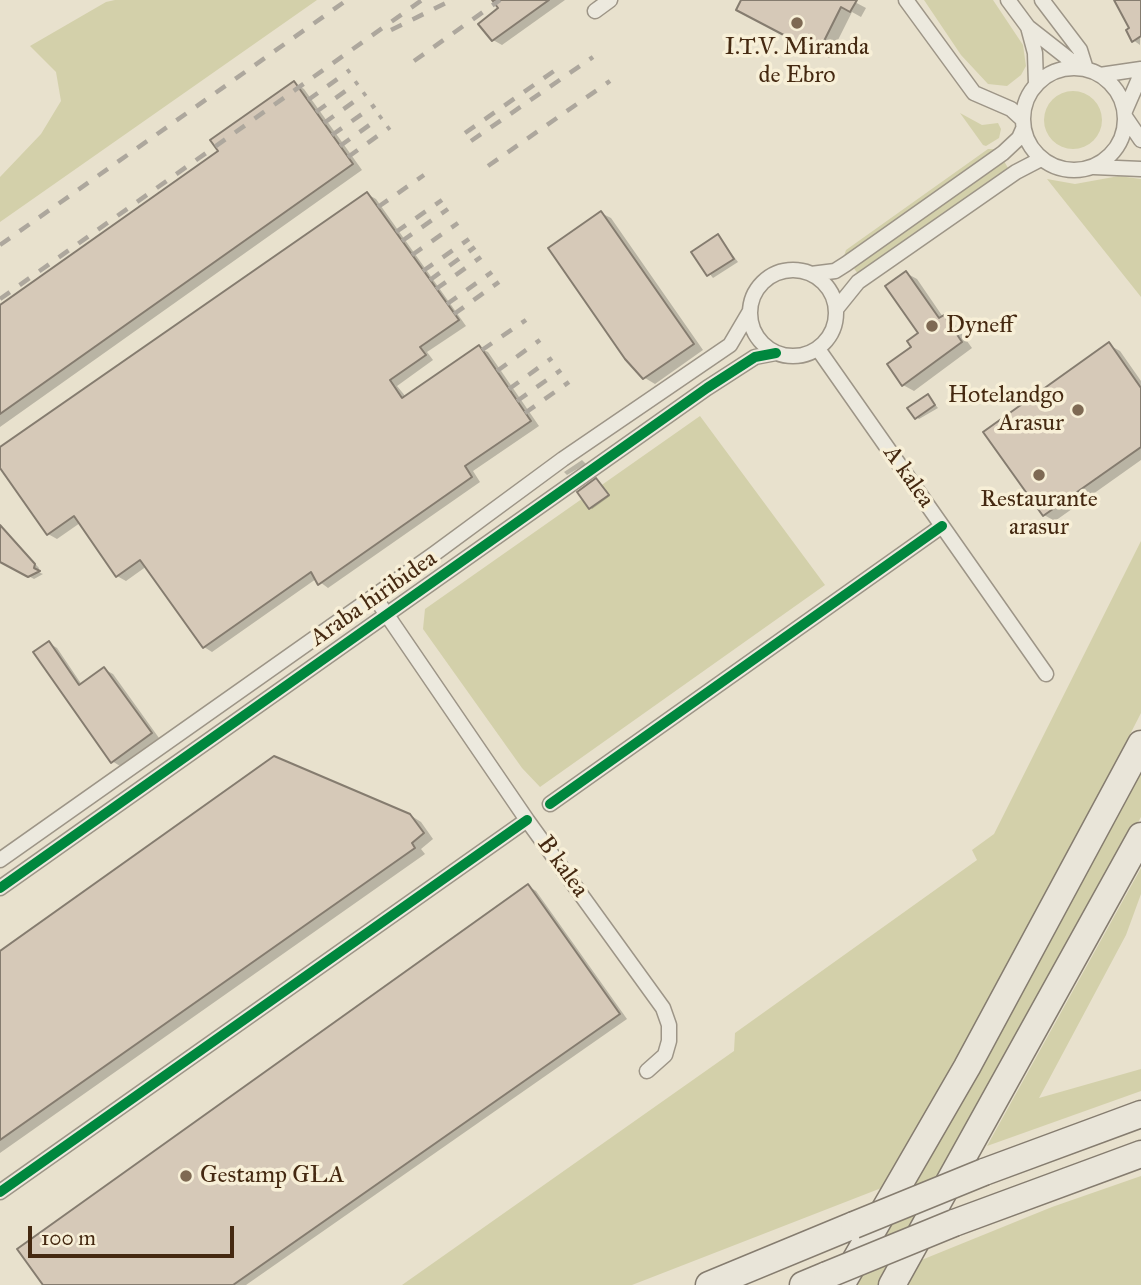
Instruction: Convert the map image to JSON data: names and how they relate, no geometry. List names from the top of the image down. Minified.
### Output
{"streets":{"street":["A kalea","Araba hiribidea","B kalea"]},"crossings":[["A kalea","Araba hiribidea"],["Araba hiribidea","B kalea"]],"places":["I.T.V. Miranda de Ebro","Dyneff","Hotelandgo Arasur","Restaurante arasur","Gestamp GLA"],"scale_bar":"100 m"}
